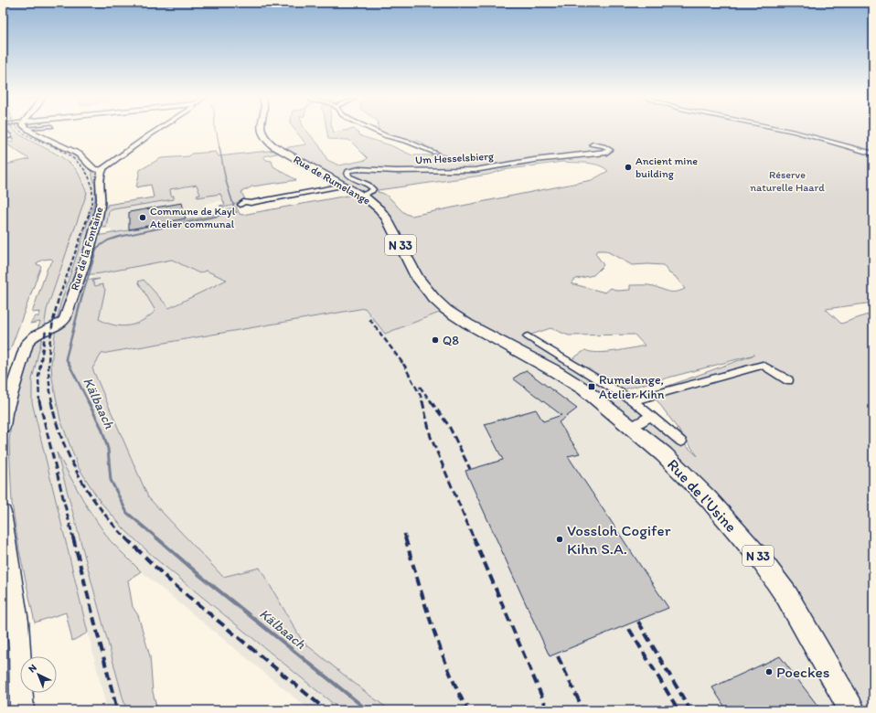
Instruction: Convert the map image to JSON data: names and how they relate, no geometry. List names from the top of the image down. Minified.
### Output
{"streets":{"main road":["Rue de Rumelange","N 33","Rue de la Fontaine","Rue de l'Usine"],"street":["Um Hesselsbierg"]},"crossings":[["Um Hesselsbierg","Rue de Rumelange"],["Rue de Rumelange","Rue de l'Usine"]],"water":["Kälbaach"],"parks":["Réserve naturelle Haard"],"places":{"other":["Ancient mine building","Commune de Kayl Atelier communal","Q8","Vossloh Cogifer Kihn S.A.","Poeckes"],"transit":["Rumelange, Atelier Kihn"]},"north":"top left"}
